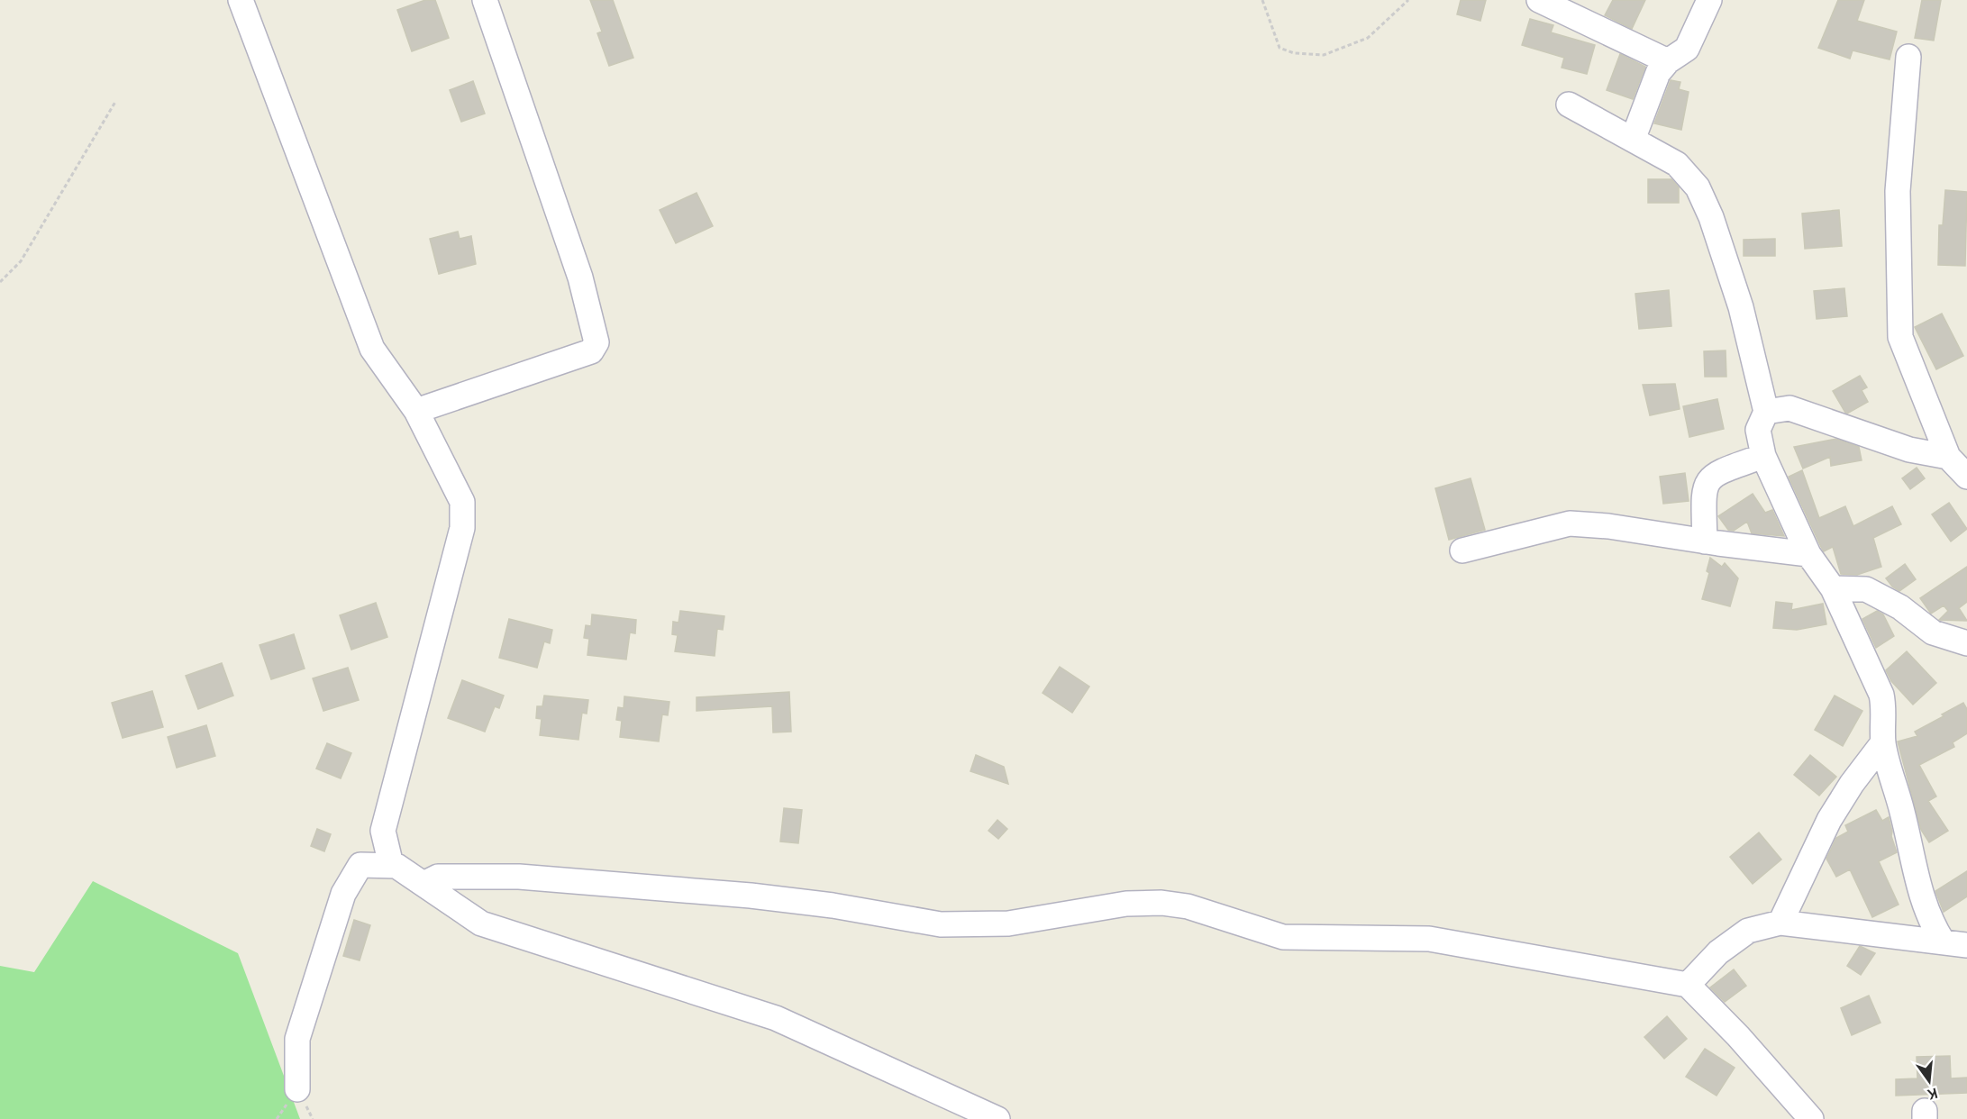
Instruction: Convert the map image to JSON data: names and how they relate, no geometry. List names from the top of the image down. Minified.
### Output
{"north":"bottom"}
